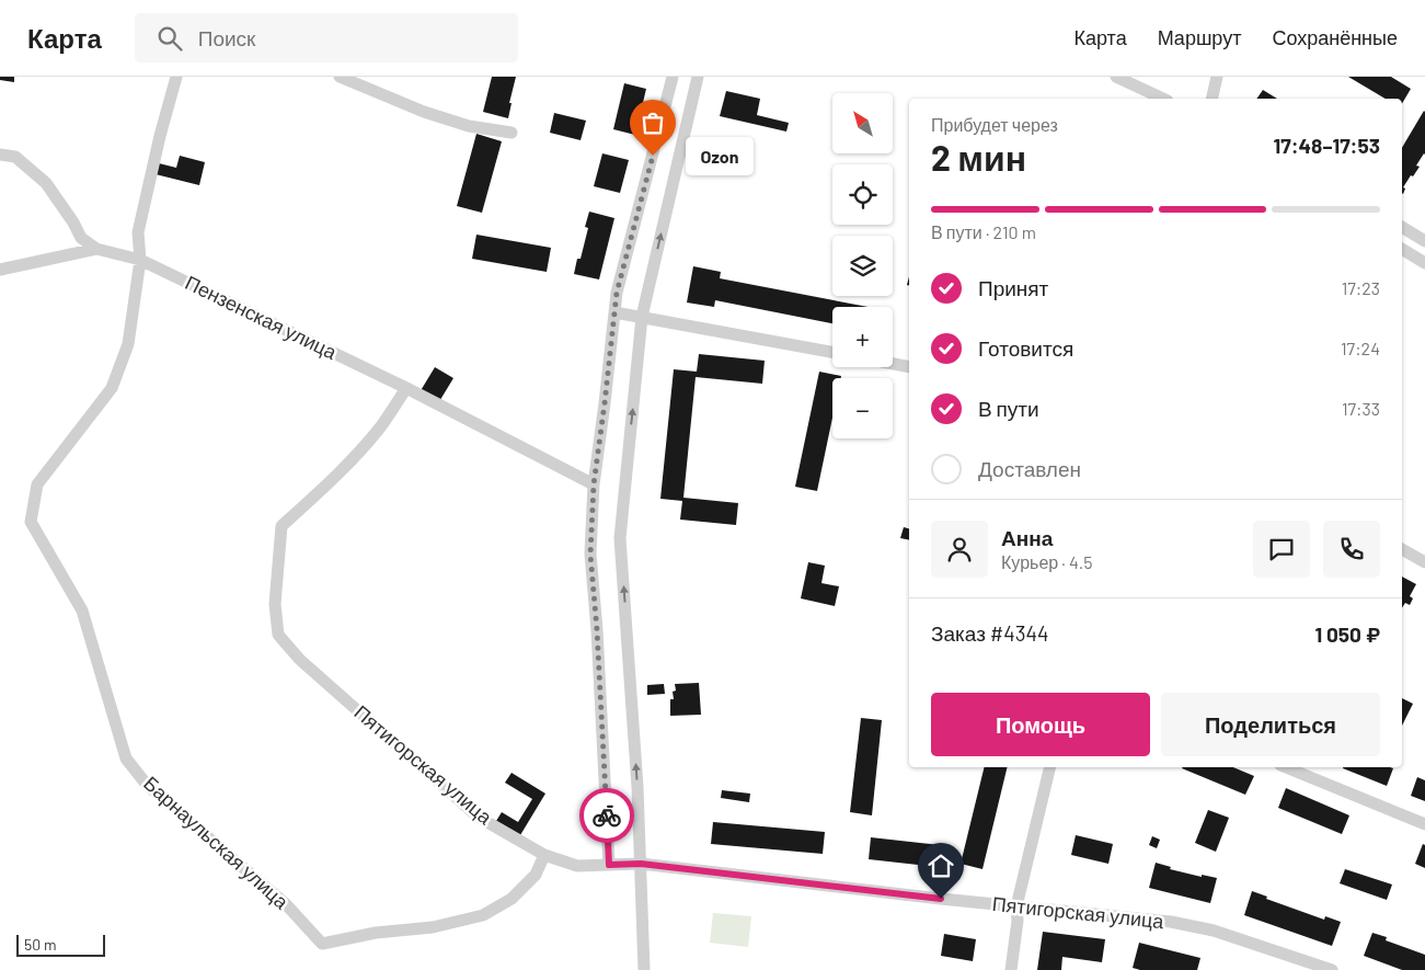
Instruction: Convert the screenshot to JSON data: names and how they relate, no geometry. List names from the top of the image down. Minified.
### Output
{"streets":{"street":["Пензенская улица","Пятигорская улица","Барнаульская улица"]},"crossings":[["Пензенская улица","Пятигорская улица"],["Пензенская улица","Барнаульская улица"],["Пятигорская улица","Барнаульская улица"]],"places":["Ozon"],"scale_bar":"50 m","north":"top left","page":{"header":"Карта","search":"Поиск","nav":["Карта","Маршрут","Сохранённые"],"map_buttons":["+","−"],"heading":["2 мин","Прибудет через","17:48–17:53"],"panel":["Анна","Курьер · 4.5","Заказ #4344","1 050 ₽"],"bubble":"Ozon","bar":"В пути · 210 m","list":[["Принят","17:23"],["Готовится","17:24"],["В пути","17:33"],"Доставлен"],"buttons":["Помощь","Поделиться"],"scale":"50 m"}}
